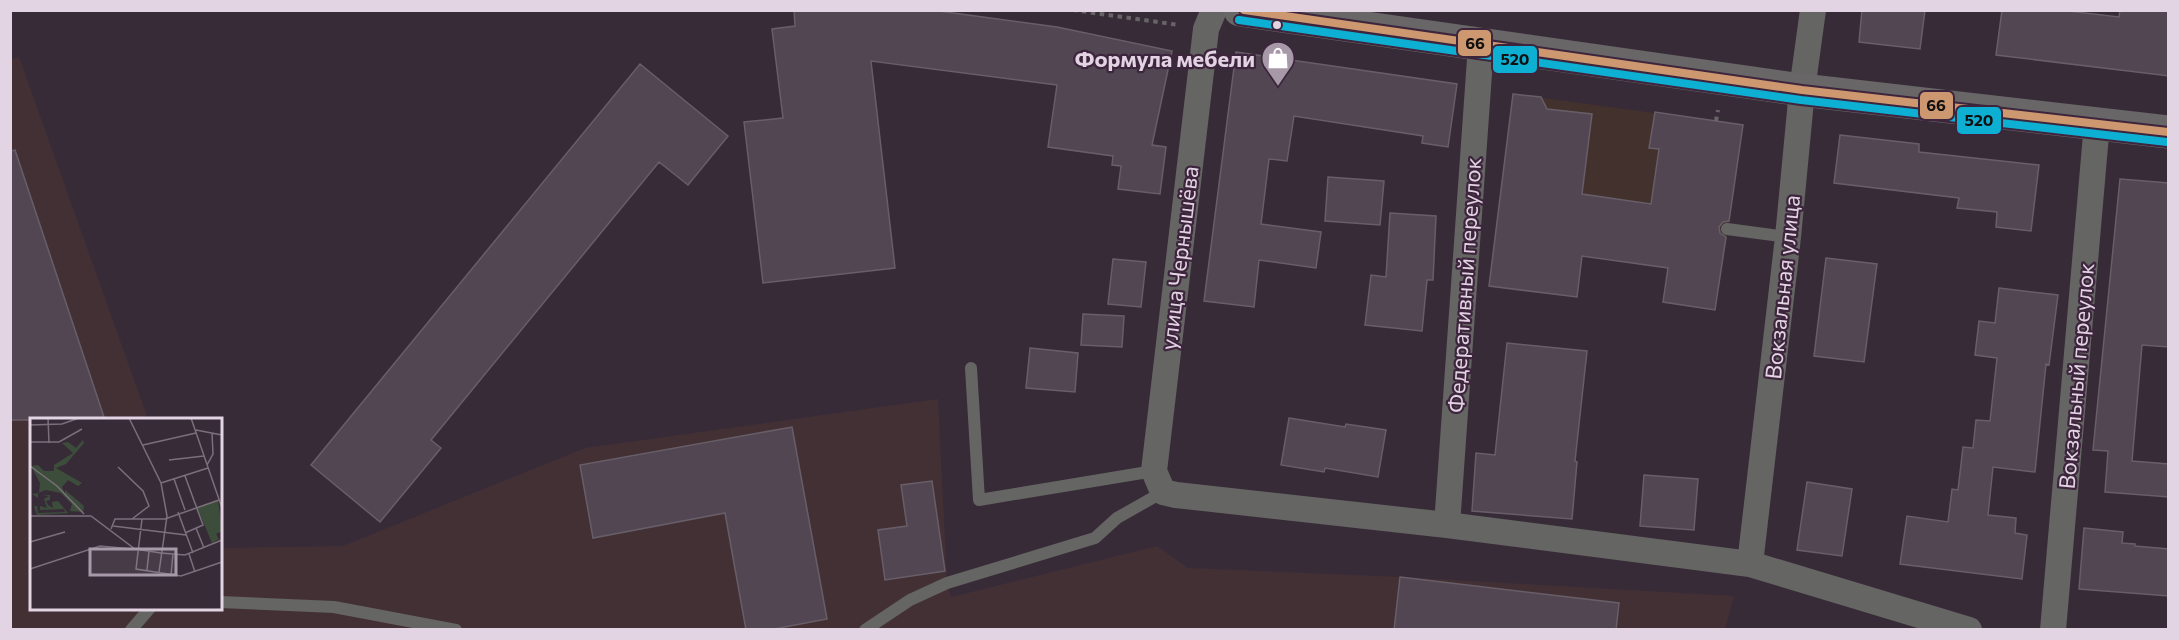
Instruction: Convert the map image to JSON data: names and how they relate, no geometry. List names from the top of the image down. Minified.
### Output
{"streets":{"street":["улица Чернышёва","Федеративный переулок","Вокзальная улица","Вокзальный переулок"]},"places":{"shop":["Формула мебели"]},"lines":["transit line 66","transit line 520"]}
